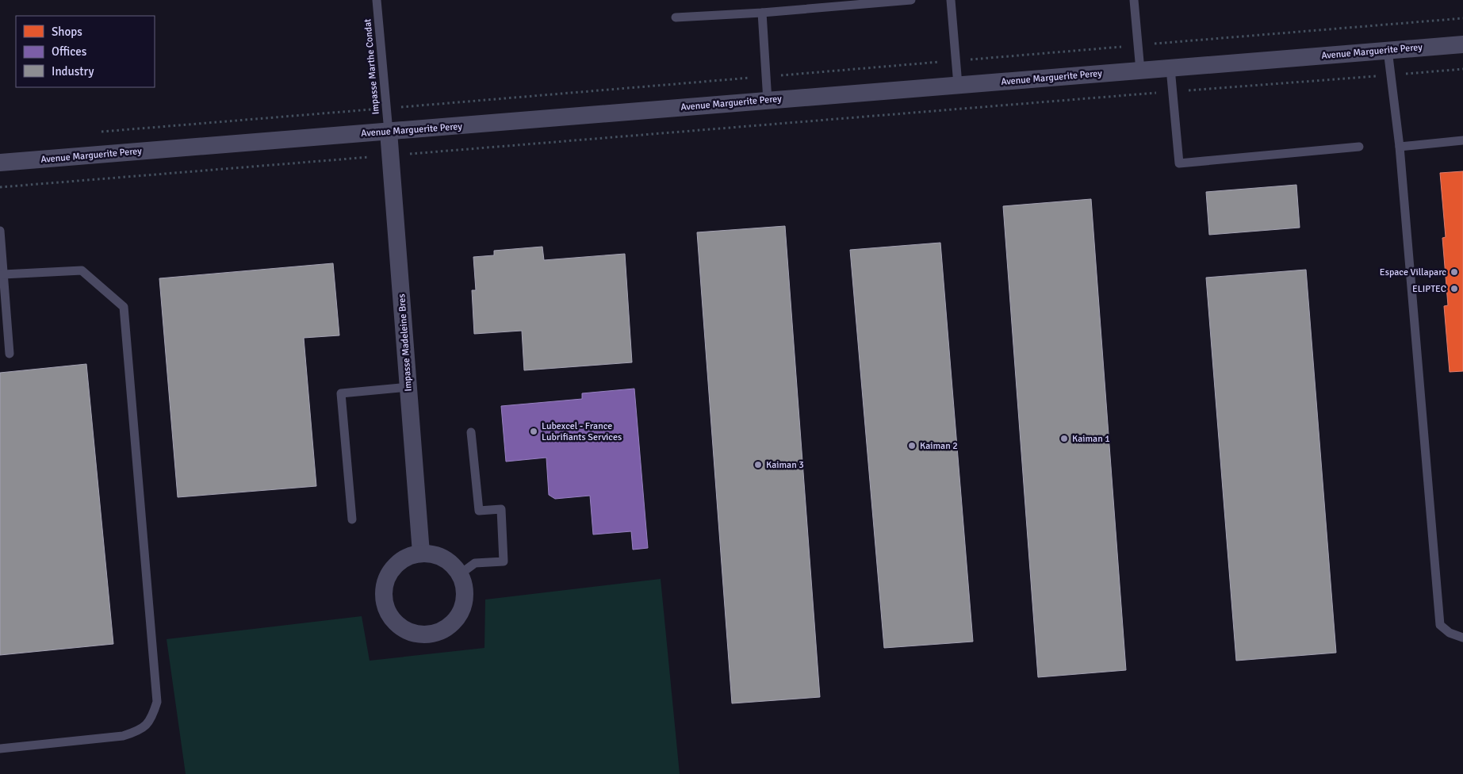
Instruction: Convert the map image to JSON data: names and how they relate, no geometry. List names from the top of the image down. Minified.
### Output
{"streets":{"street":["Avenue Marguerite Perey","Impasse Madeleine Bres"],"lane":["Impasse Marthe Condat"]},"crossings":[["Avenue Marguerite Perey","Impasse Marthe Condat"],["Avenue Marguerite Perey","Impasse Madeleine Bres"],["Impasse Marthe Condat","Impasse Madeleine Bres"]],"places":["Espace Villaparc","ELIPTEC","Lubexcel - France Lubrifiants Services","Kaiman 1","Kaiman 2","Kaiman 3"],"legend":["Shops","Offices","Industry"]}
